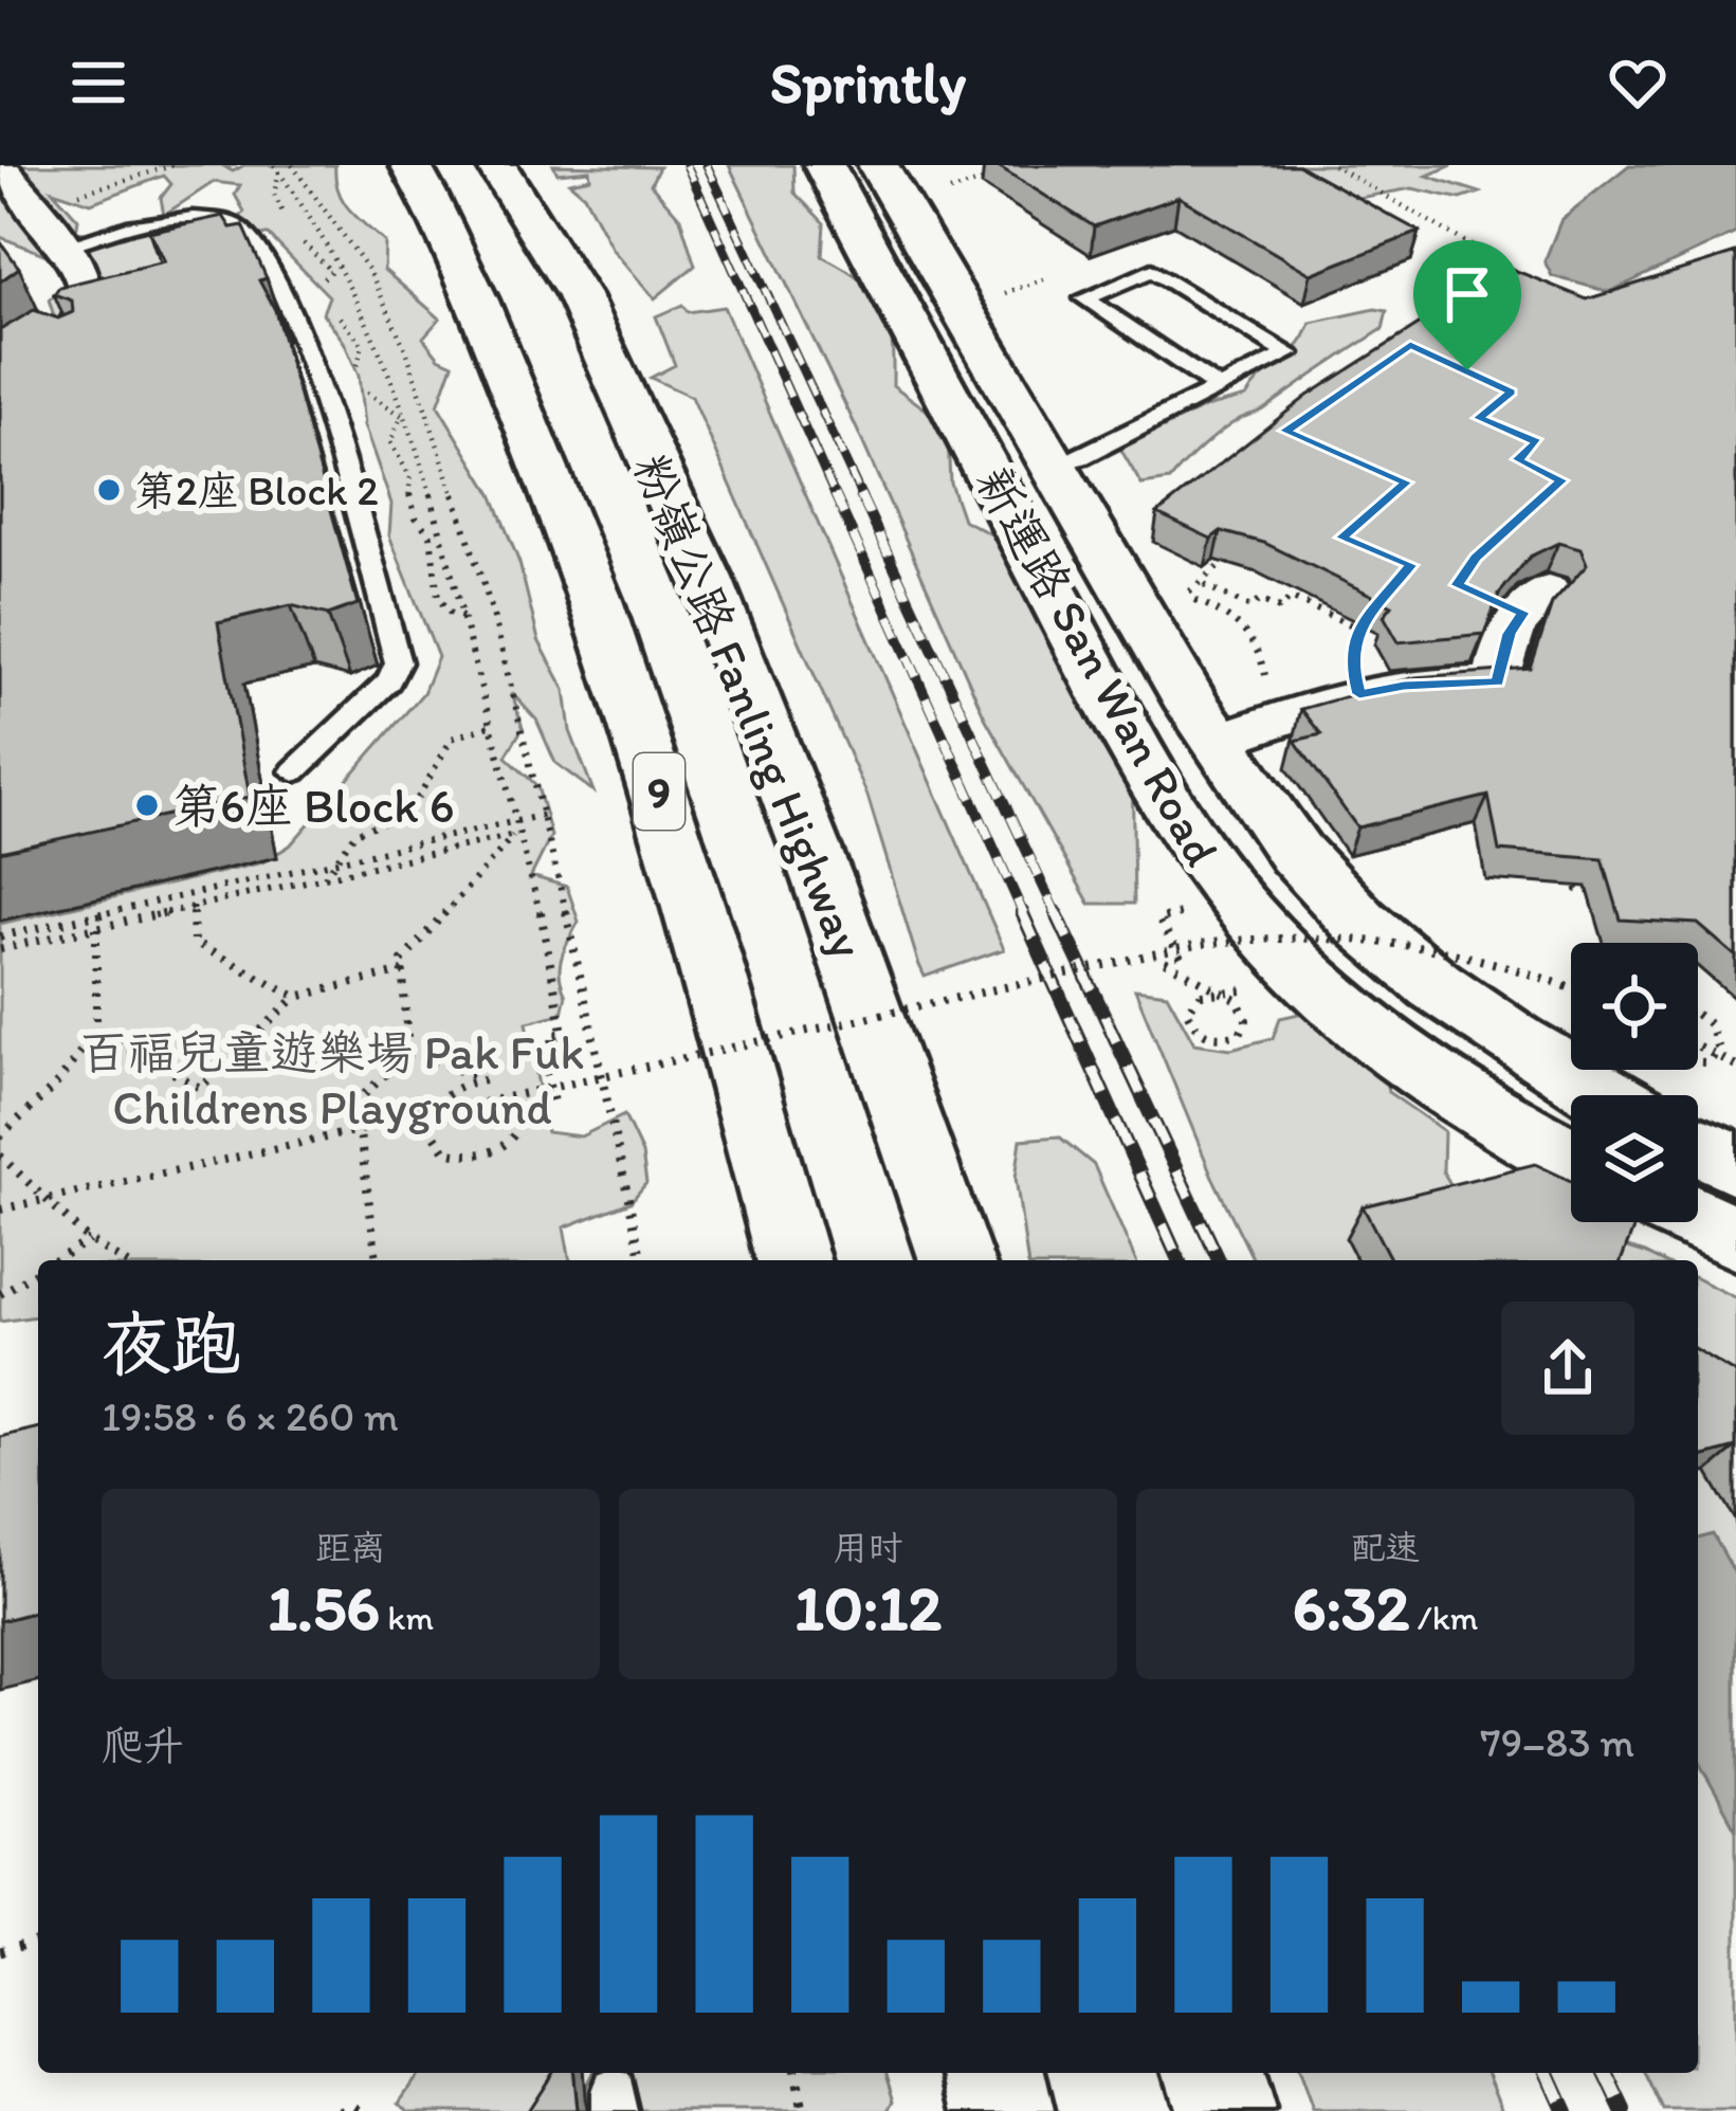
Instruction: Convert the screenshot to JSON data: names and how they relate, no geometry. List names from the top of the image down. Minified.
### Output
{"streets":{"main road":["新運路 San Wan Road","粉嶺公路 Fanling Highway","9"]},"parks":["百福兒童遊樂場 Pak Fuk Childrens Playground"],"places":["第2座 Block 2","第6座 Block 6"],"page":{"header":"Sprintly","heading":["夜跑","19:58 · 6 × 260 m"],"stats":[["距离","1.56 km"],["用时","10:12"],["配速","6:32 /km"]],"chart":["爬升","79–83 m"]}}
